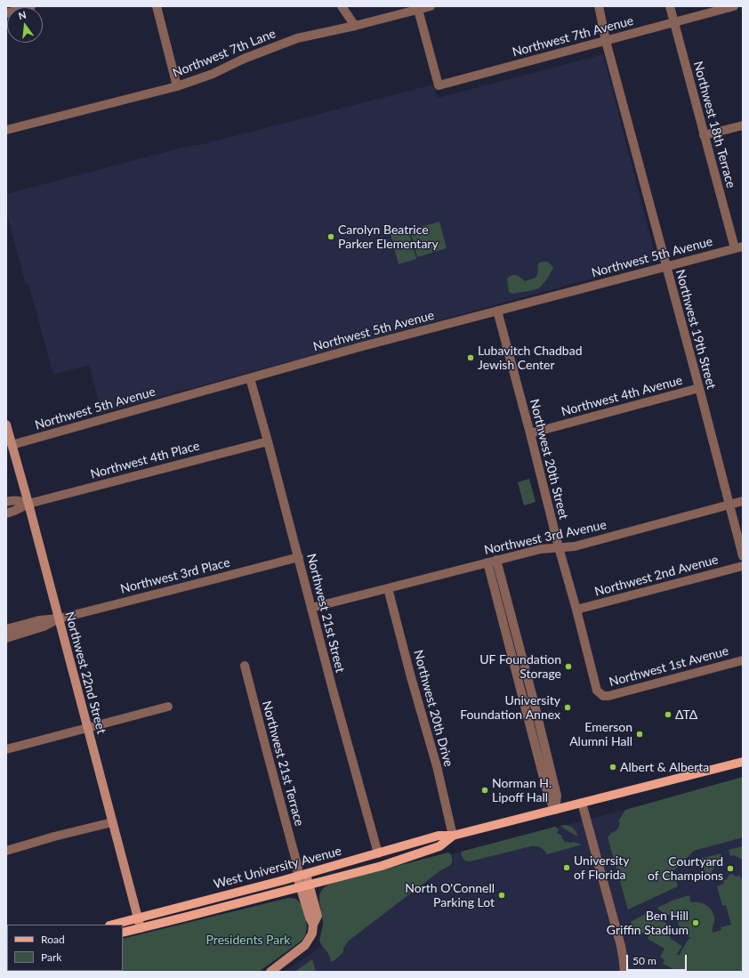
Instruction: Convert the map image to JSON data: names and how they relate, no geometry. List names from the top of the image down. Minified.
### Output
{"streets":{"main road":["West University Avenue"],"street":["Northwest 7th Avenue","Northwest 7th Lane","Northwest 18th Terrace","Northwest 5th Avenue","Northwest 19th Street","Northwest 4th Avenue","Northwest 20th Street","Northwest 4th Place","Northwest 3rd Avenue","Northwest 3rd Place","Northwest 2nd Avenue","Northwest 21st Street","Northwest 1st Avenue","Northwest 22nd Street","Northwest 20th Drive","Northwest 21st Terrace"]},"crossings":[["Northwest 7th Avenue","Northwest 7th Lane"],["Northwest 7th Avenue","Northwest 18th Terrace"],["Northwest 7th Avenue","Northwest 19th Street"],["Northwest 18th Terrace","Northwest 5th Avenue"],["Northwest 5th Avenue","Northwest 19th Street"],["Northwest 5th Avenue","Northwest 20th Street"],["Northwest 5th Avenue","Northwest 21st Street"],["Northwest 5th Avenue","Northwest 22nd Street"],["Northwest 19th Street","Northwest 4th Avenue"],["Northwest 19th Street","Northwest 3rd Avenue"],["Northwest 4th Avenue","Northwest 20th Street"],["Northwest 20th Street","Northwest 3rd Avenue"],["Northwest 20th Street","Northwest 2nd Avenue"],["Northwest 20th Street","Northwest 1st Avenue"],["Northwest 4th Place","Northwest 21st Street"],["Northwest 4th Place","Northwest 22nd Street"],["Northwest 3rd Avenue","Northwest 21st Street"],["Northwest 3rd Avenue","Northwest 20th Drive"],["Northwest 3rd Place","Northwest 21st Street"],["Northwest 3rd Place","Northwest 22nd Street"],["Northwest 21st Street","West University Avenue"],["Northwest 22nd Street","West University Avenue"],["Northwest 20th Drive","West University Avenue"],["Northwest 21st Terrace","West University Avenue"]],"parks":["Presidents Park"],"places":["Carolyn Beatrice Parker Elementary","Lubavitch Chadbad Jewish Center","UF Foundation Storage","University Foundation Annex","ΔΤΔ","Emerson Alumni Hall","Albert & Alberta","Norman H. Lipoff Hall","University of Florida","Courtyard of Champions","North O'Connell Parking Lot","Ben Hill Griffin Stadium"],"legend":["Road","Park"],"scale_bar":"50 m","north":"top"}
